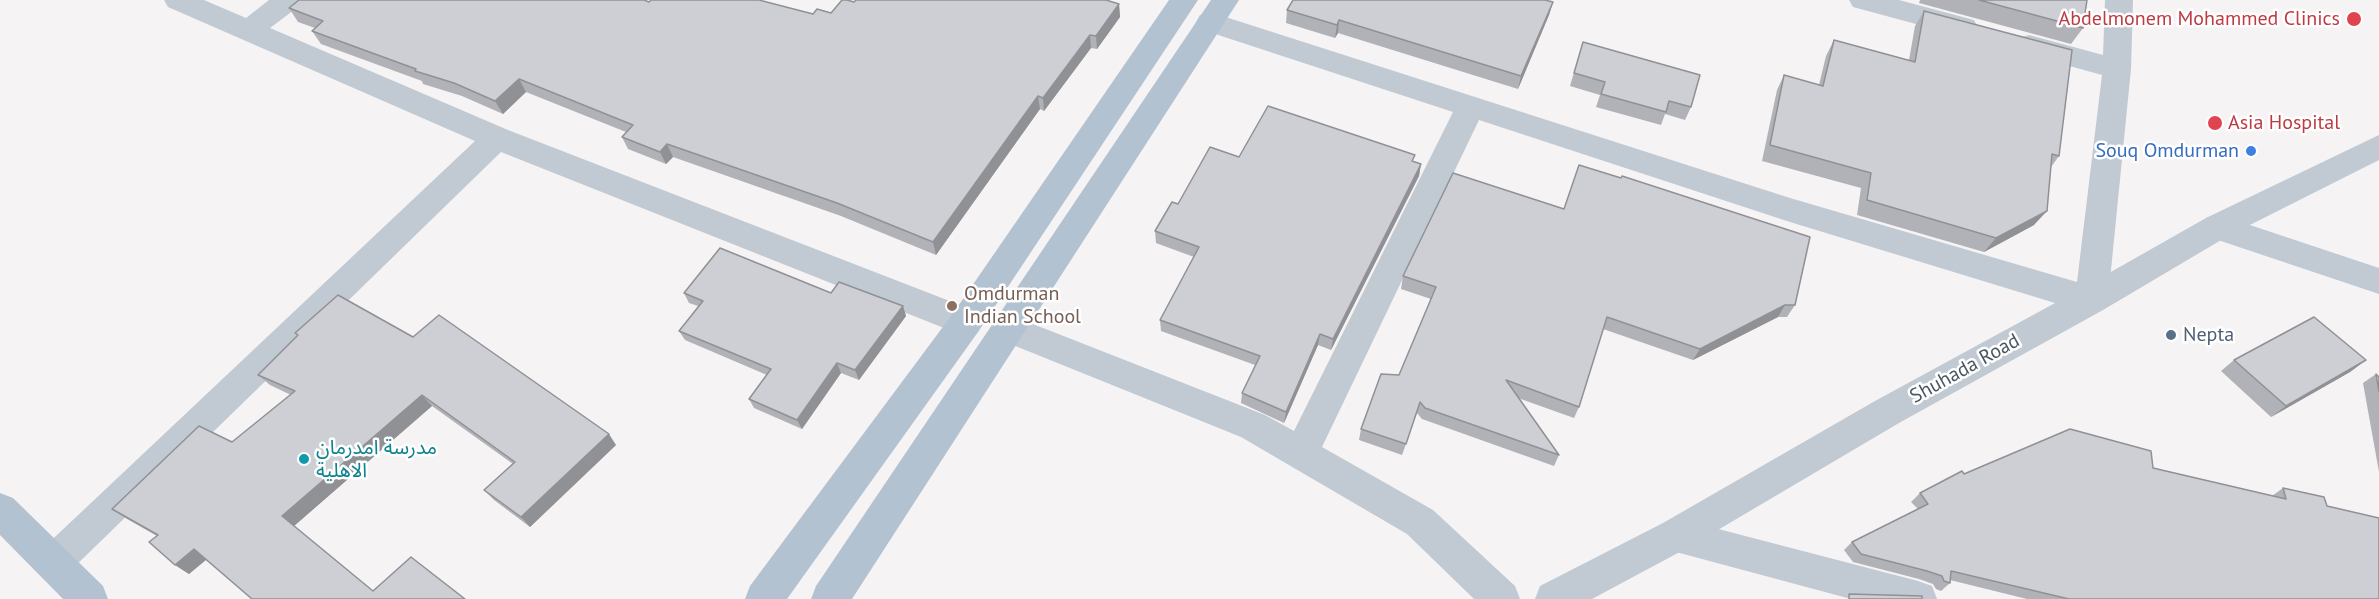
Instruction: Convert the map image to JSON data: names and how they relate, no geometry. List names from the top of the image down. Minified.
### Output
{"streets":{"street":["Shuhada Road"]},"places":["Abdelmonem Mohammed Clinics","Asia Hospital","Souq Omdurman","Omdurman Indian School","Nepta","مدرسة امدرمان الاهلية"]}
